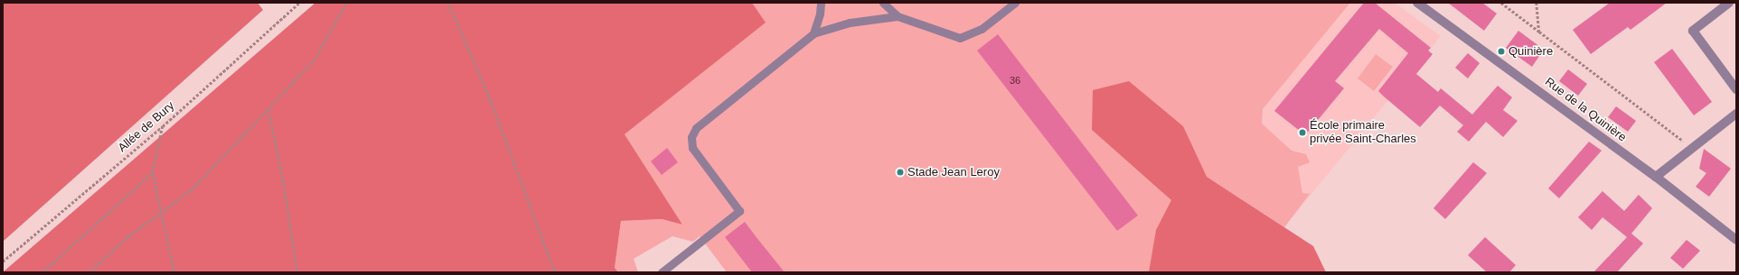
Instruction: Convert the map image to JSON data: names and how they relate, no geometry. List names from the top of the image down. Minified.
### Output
{"streets":{"street":["Rue de la Quinière"],"path":["Allée de Bury"]},"places":["Quinière","École primaire privée Saint-Charles","Stade Jean Leroy"],"house_numbers":["36"]}
